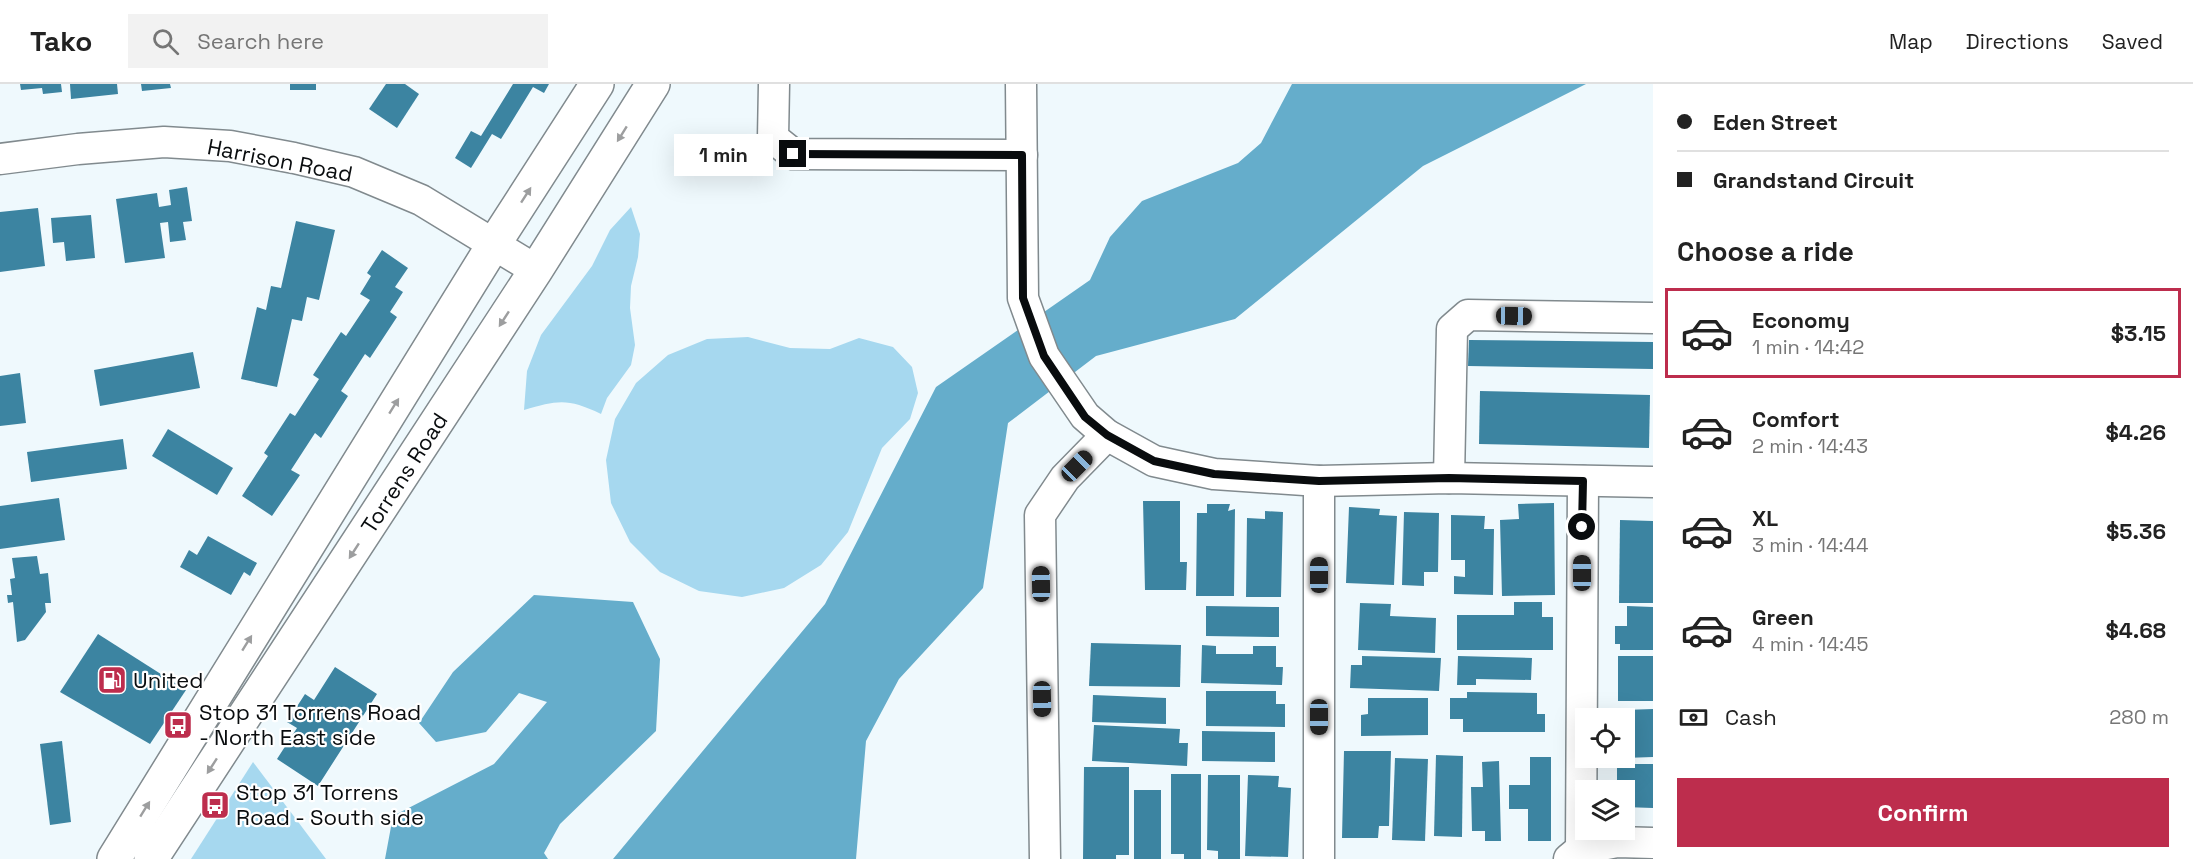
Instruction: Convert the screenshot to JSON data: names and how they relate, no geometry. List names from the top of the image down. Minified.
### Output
{"streets":{"main road":["Torrens Road"],"street":["Harrison Road"]},"crossings":[["Harrison Road","Torrens Road"]],"places":{"fuel station":["United"],"bus stop":["Stop 31 Torrens Road - North East side","Stop 31 Torrens Road - South side"]},"page":{"header":"Tako","search":"Search here","nav":["Map","Directions","Saved"],"banner":["Eden Street","Grandstand Circuit"],"bubble":"1 min","heading":"Choose a ride","list":[{"name":"Economy","note":"1 min · 14:42","value":"$3.15"},{"name":"Comfort","note":"2 min · 14:43","value":"$4.26"},{"name":"XL","note":"3 min · 14:44","value":"$5.36"},{"name":"Green","note":"4 min · 14:45","value":"$4.68"}],"pay":["Cash","280 m"],"buttons":"Confirm"}}
